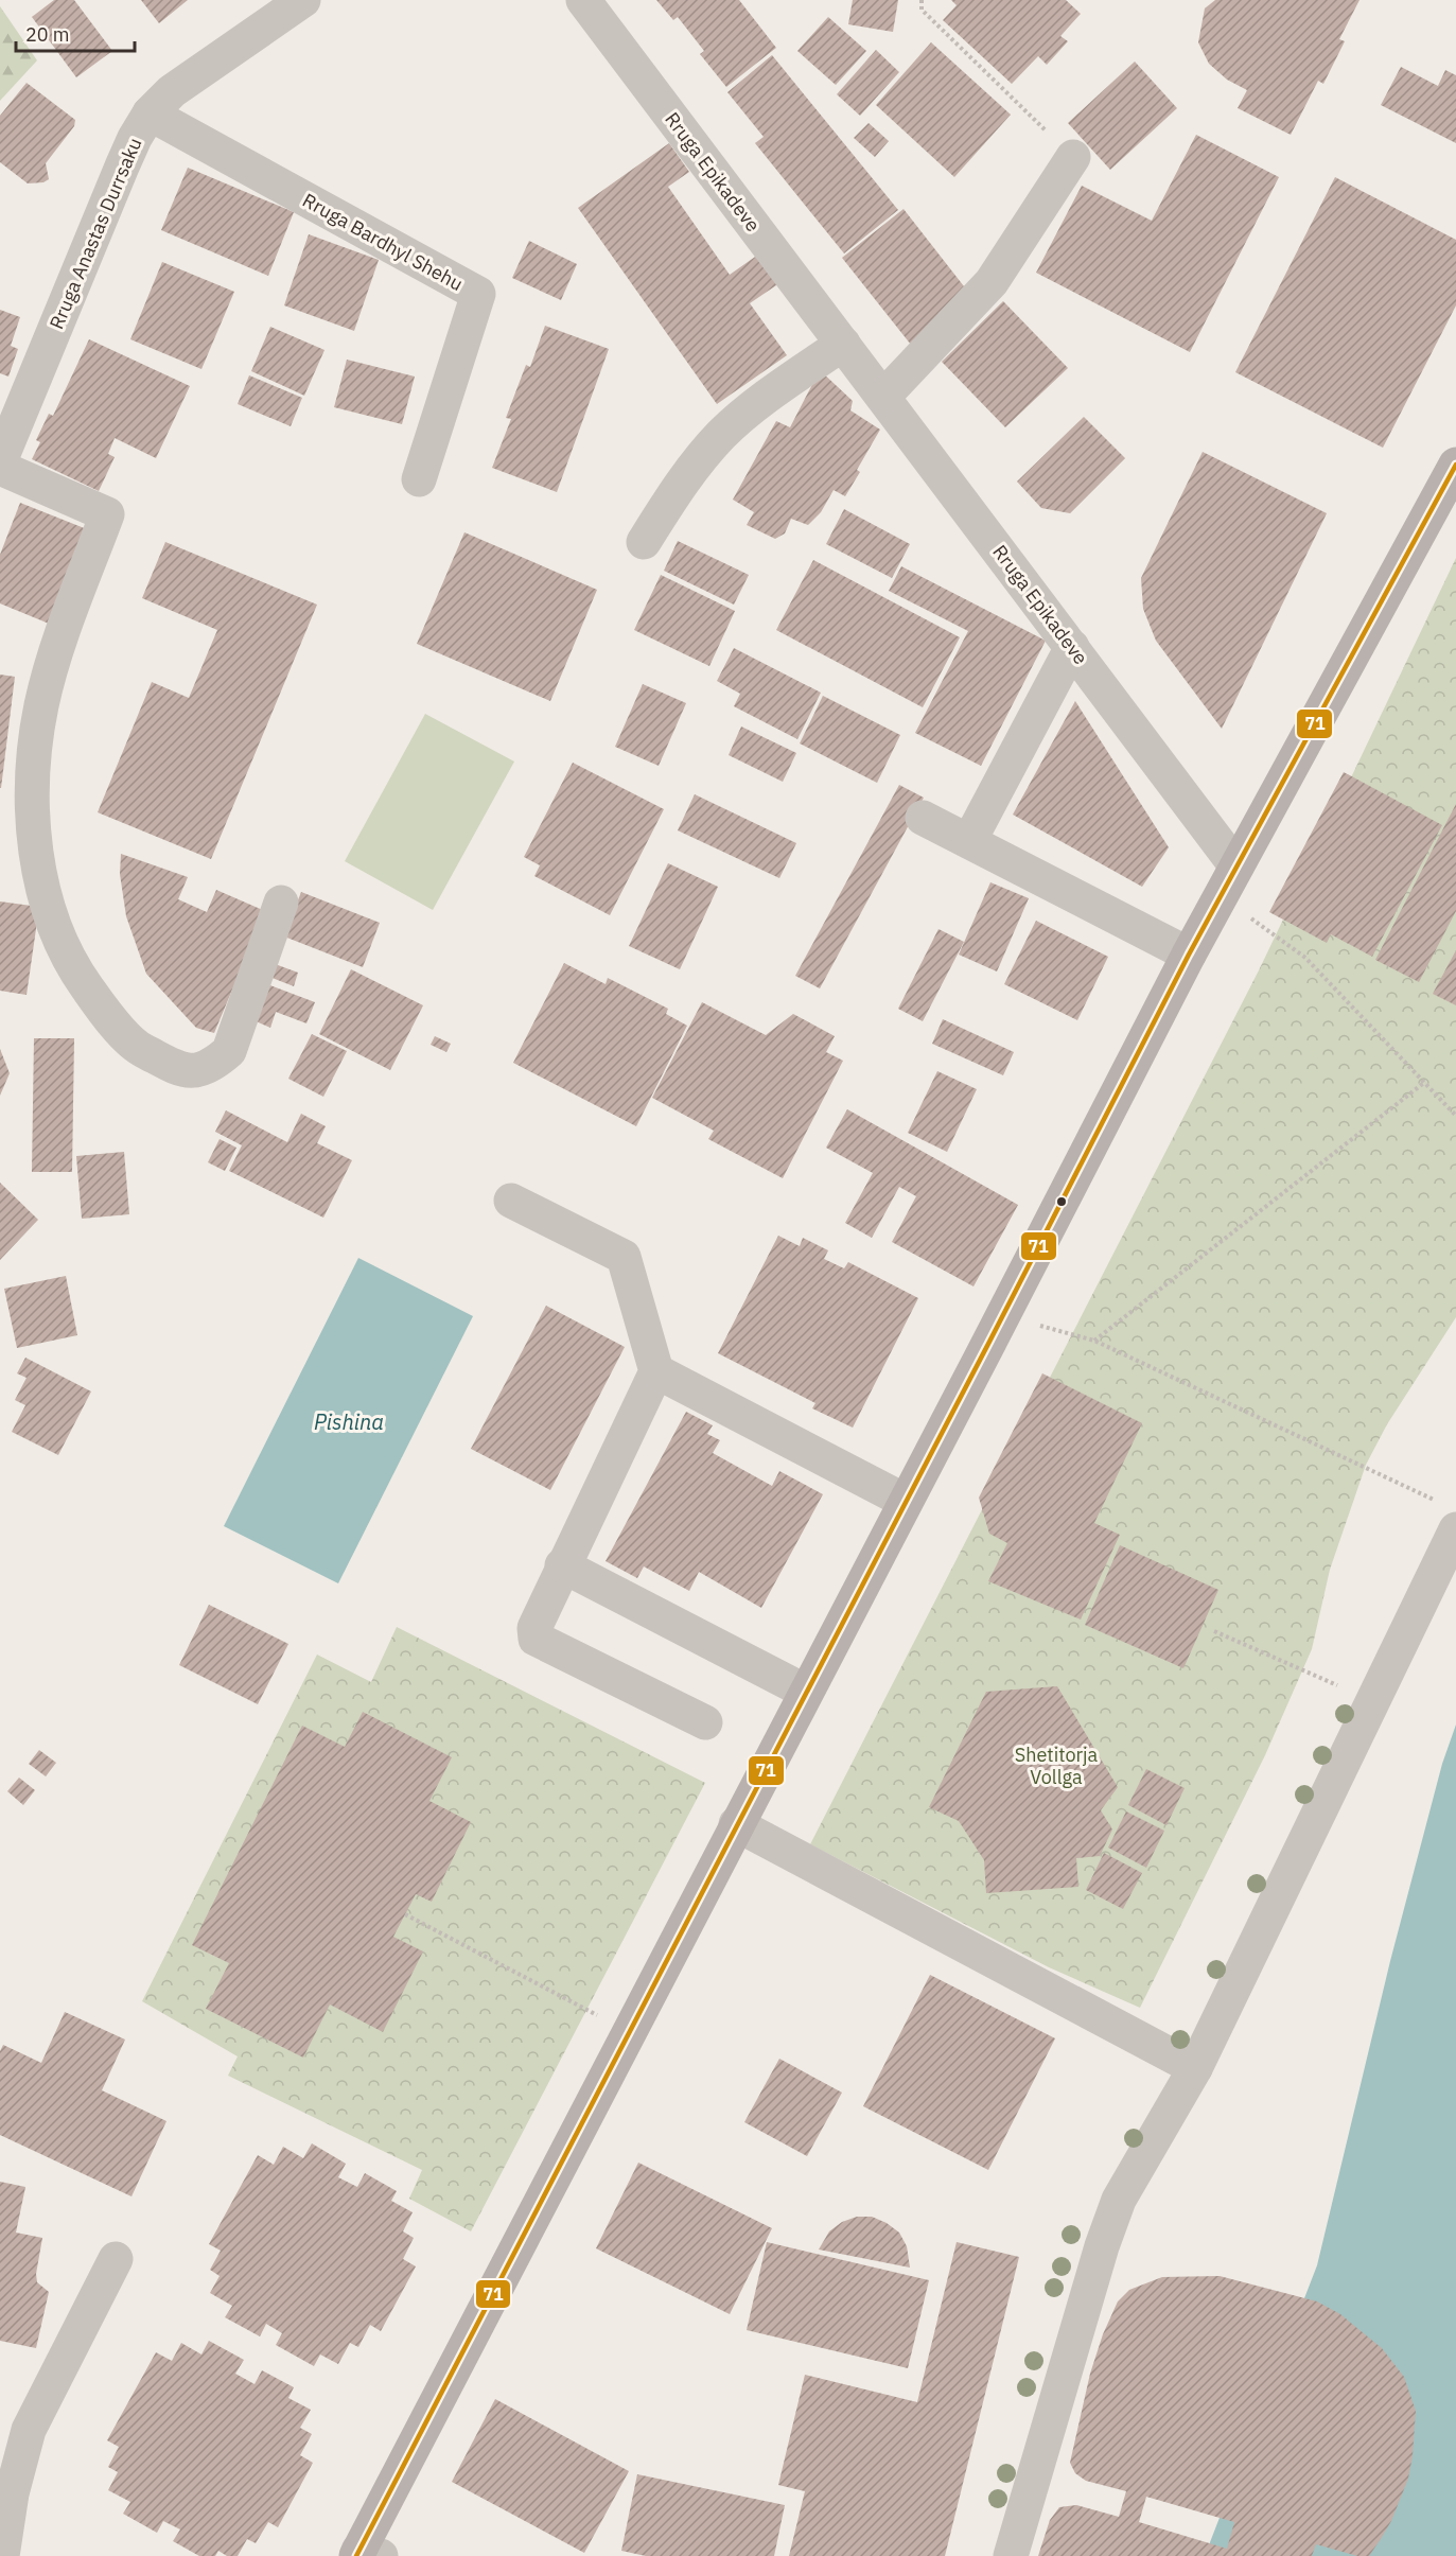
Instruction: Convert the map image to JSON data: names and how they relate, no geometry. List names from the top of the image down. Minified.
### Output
{"streets":{"street":["Rruga Epikadeve","Rruga Anastas Durrsaku","Rruga Bardhyl Shehu"]},"crossings":[["Rruga Anastas Durrsaku","Rruga Bardhyl Shehu"]],"water":["Pishina"],"parks":["Shetitorja Vollga"],"lines":["transit line 71"],"scale_bar":"20 m"}
